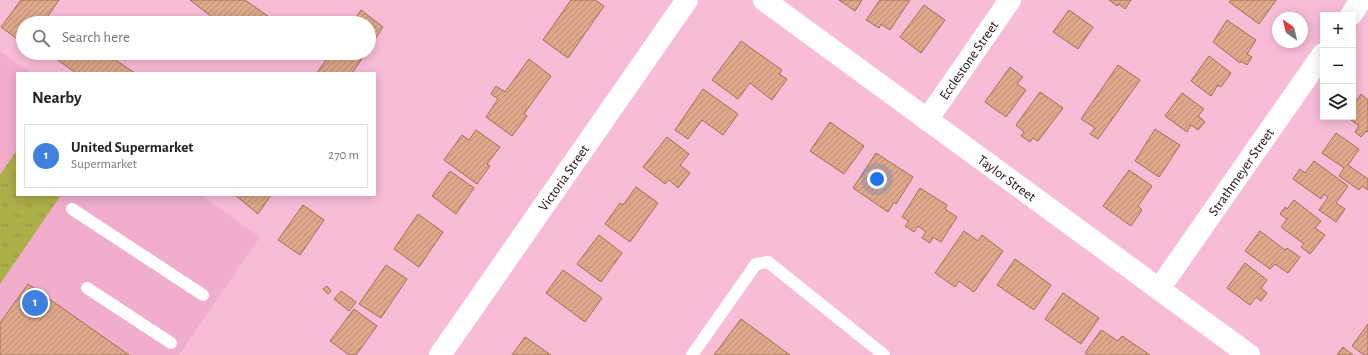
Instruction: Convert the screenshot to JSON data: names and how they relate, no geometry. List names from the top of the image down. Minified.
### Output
{"streets":{"street":["Ecclestone Street","Strathmeyer Street","Victoria Street","Taylor Street"]},"crossings":[["Ecclestone Street","Taylor Street"],["Strathmeyer Street","Taylor Street"]],"north":"top left","page":{"map_buttons":["+","−"],"search":"Search here","heading":"Nearby","list":[{"mark":"1","name":"United Supermarket","note":"Supermarket","value":"270 m"}],"pins":"1"}}
